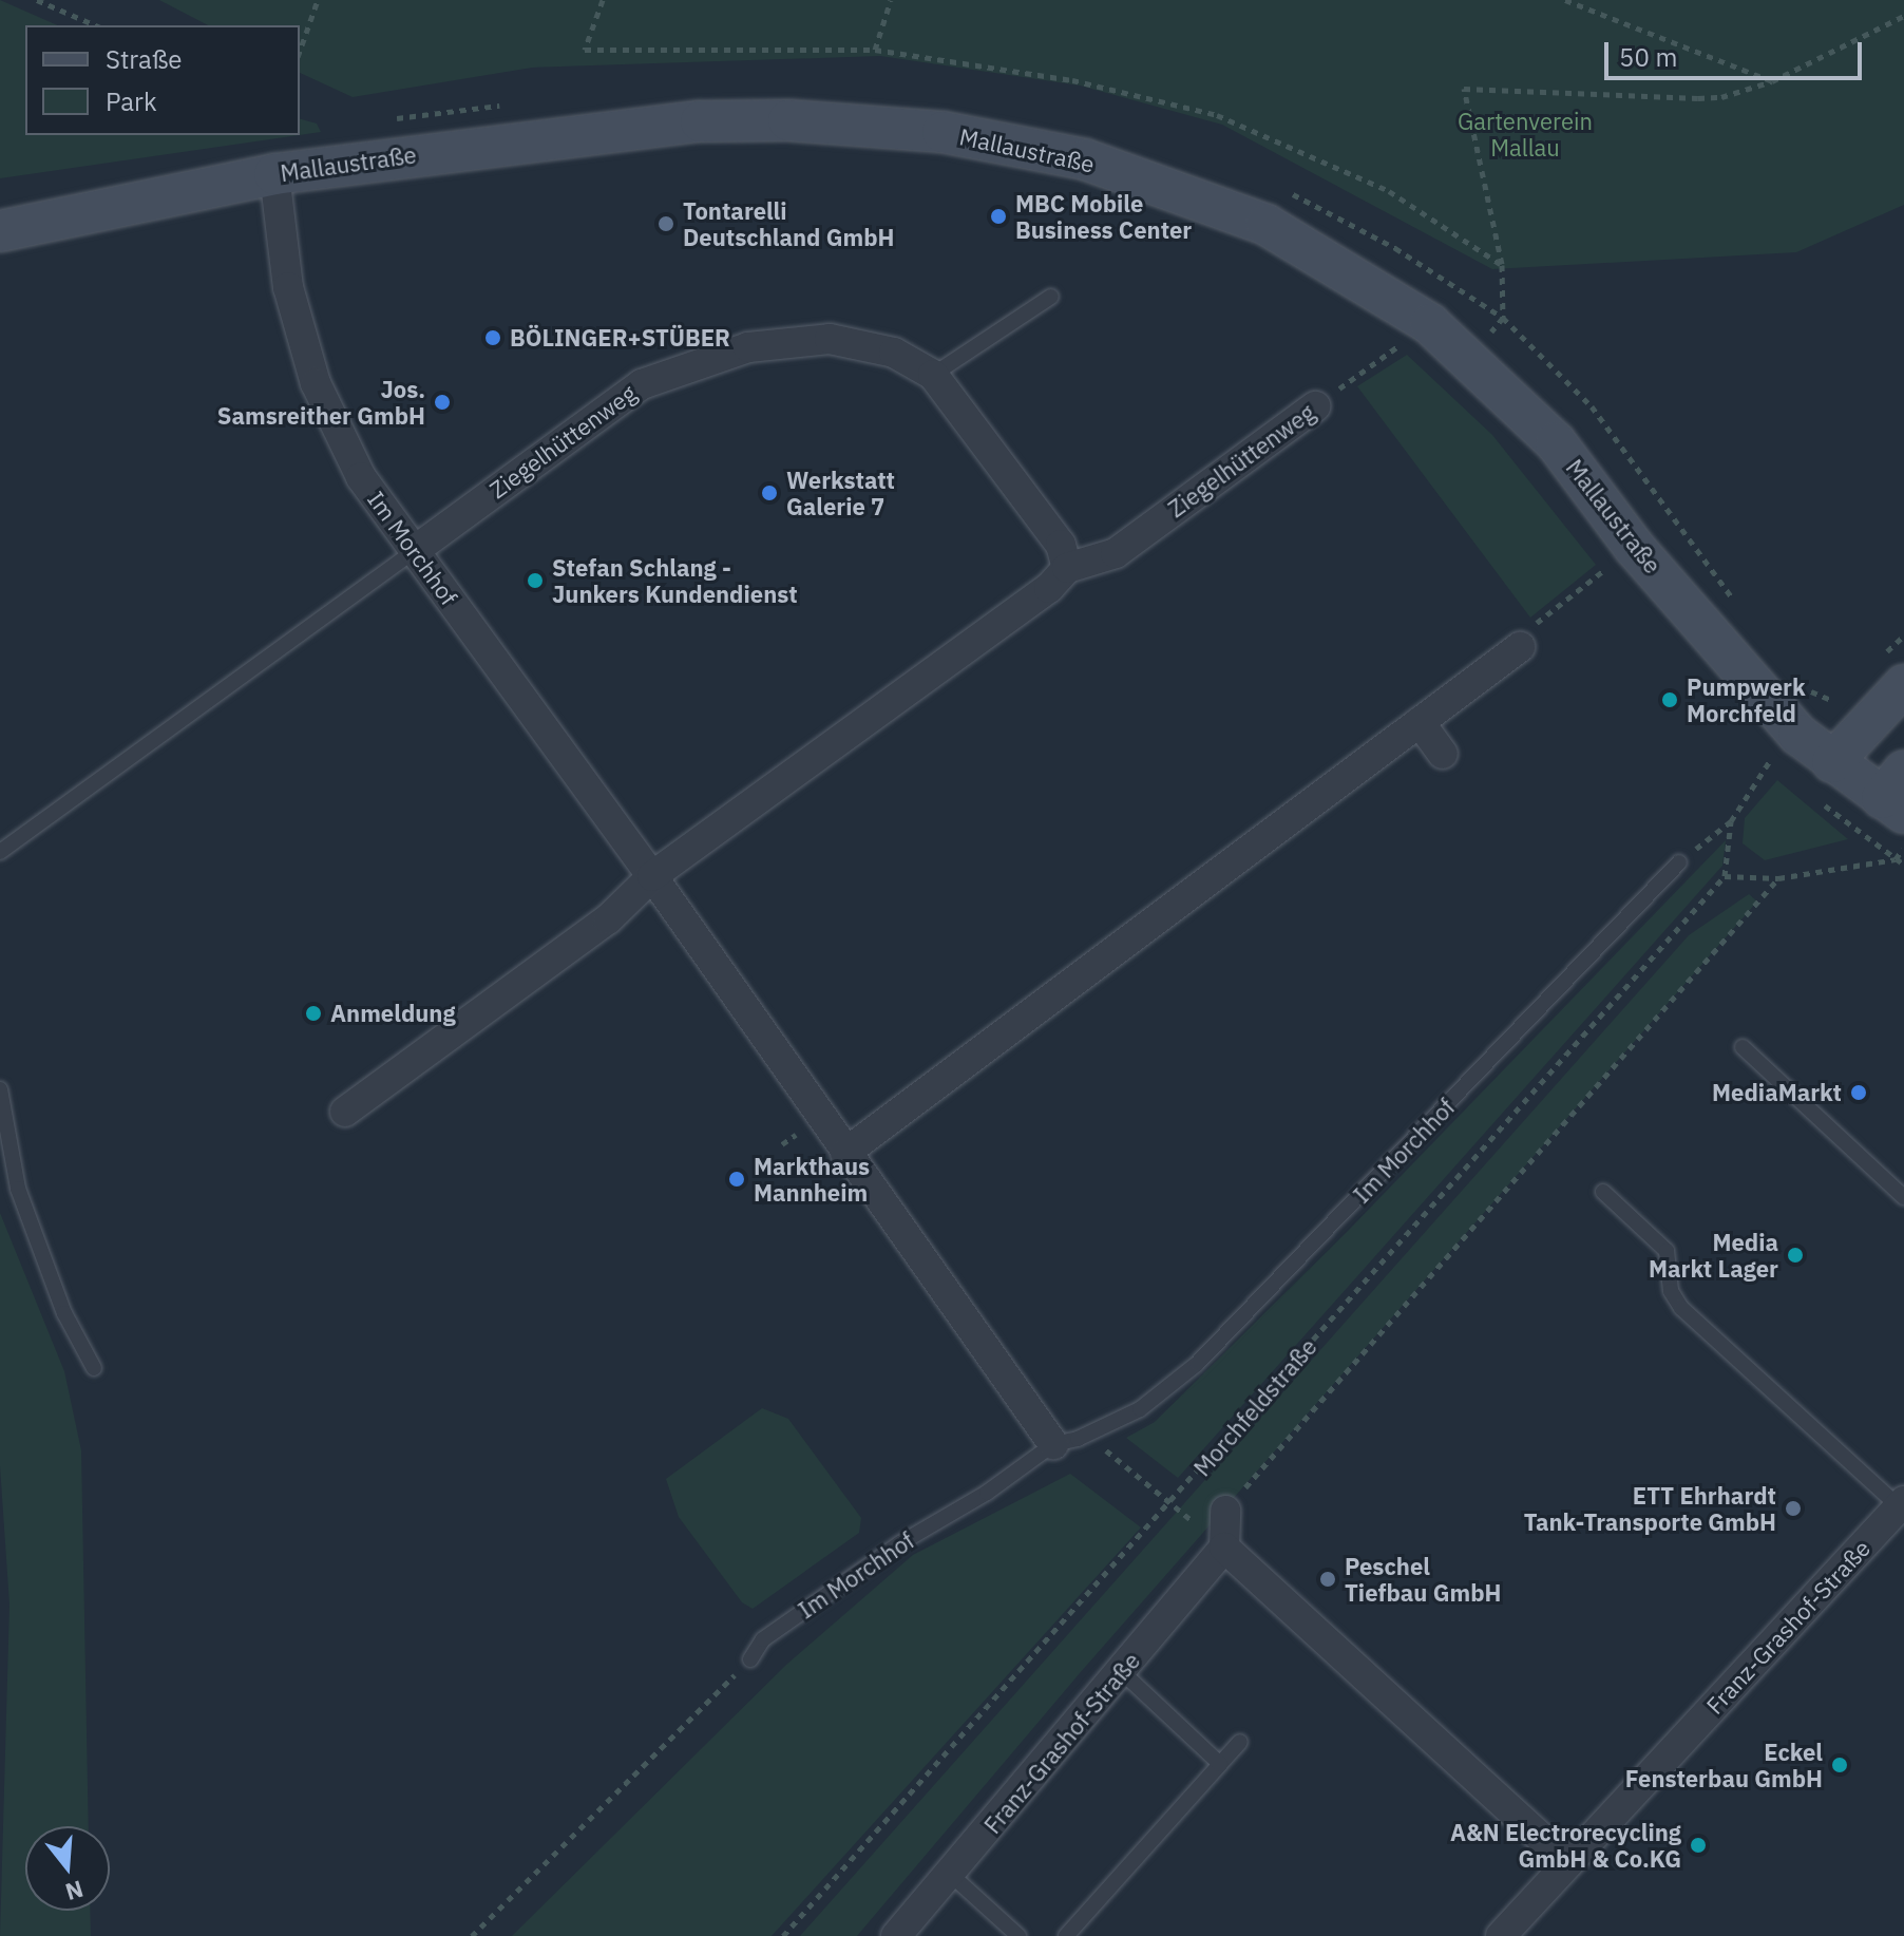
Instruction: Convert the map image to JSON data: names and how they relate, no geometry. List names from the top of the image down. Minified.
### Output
{"streets":{"main road":["Mallaustraße"],"street":["Ziegelhüttenweg","Im Morchhof","Franz-Grashof-Straße"],"path":["Morchfeldstraße"]},"crossings":[["Mallaustraße","Im Morchhof"],["Ziegelhüttenweg","Im Morchhof"]],"parks":["Gartenverein Mallau"],"places":["MBC Mobile Business Center","Tontarelli Deutschland GmbH","BÖLINGER+STÜBER","Jos. Samsreither GmbH","Werkstatt Galerie 7","Stefan Schlang - Junkers Kundendienst","Pumpwerk Morchfeld","Anmeldung","MediaMarkt","Markthaus Mannheim","Media Markt Lager","ETT Ehrhardt Tank-Transporte GmbH","Peschel Tiefbau GmbH","Eckel Fensterbau GmbH","A&N Electrorecycling GmbH & Co.KG"],"legend":["Straße","Park"],"scale_bar":"50 m","north":"bottom"}
